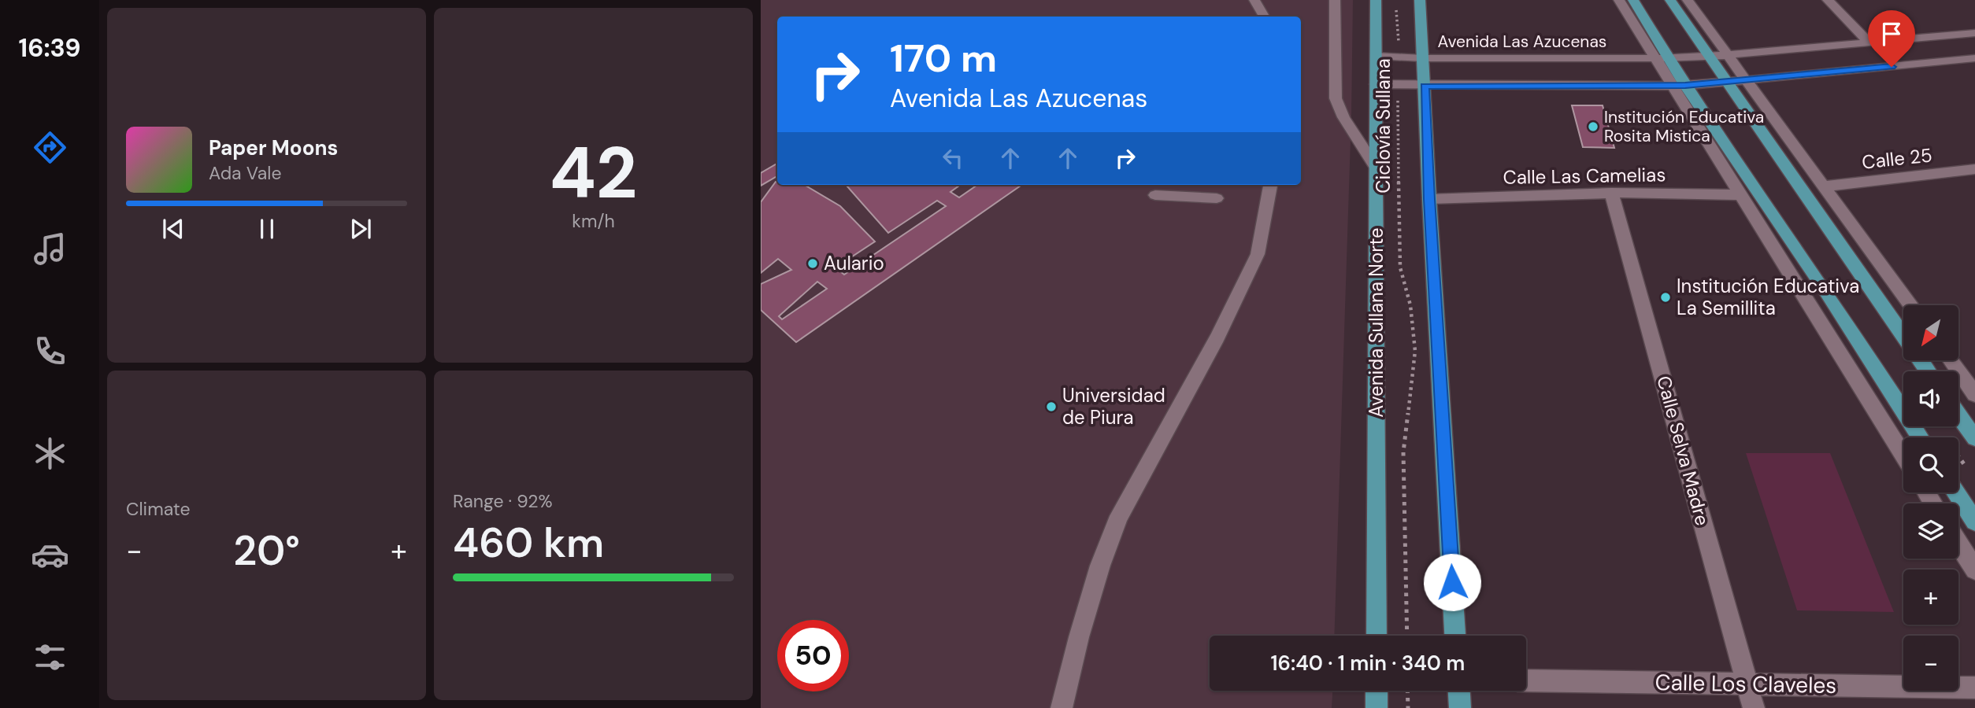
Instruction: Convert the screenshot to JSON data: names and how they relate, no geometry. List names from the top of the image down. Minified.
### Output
{"streets":{"main road":["Avenida Sullana Norte"],"street":["Avenida Las Azucenas","Calle 25","Calle Las Camelias","Calle Selva Madre","Calle Los Claveles"],"path":["Ciclovía Sullana"]},"crossings":[["Avenida Las Azucenas","Ciclovía Sullana"],["Avenida Las Azucenas","Avenida Sullana Norte"],["Calle Las Camelias","Calle Selva Madre"],["Calle Selva Madre","Calle Los Claveles"]],"places":["Institución Educativa Rosita Mistica","Aulario","Institución Educativa La Semillita","Universidad de Piura"],"north":"bottom left","page":{"tabs":"16:39","tile":[["42","km/h"],"Climate",["Range · 92%","460 km"]],"turn":["170 m","Avenida Las Azucenas"],"song":["Paper Moons","Ada Vale"],"map_buttons":["+","−"],"heat":["−","20°","+"],"limit":"50","trip":"16:40 · 1 min · 340 m"}}
